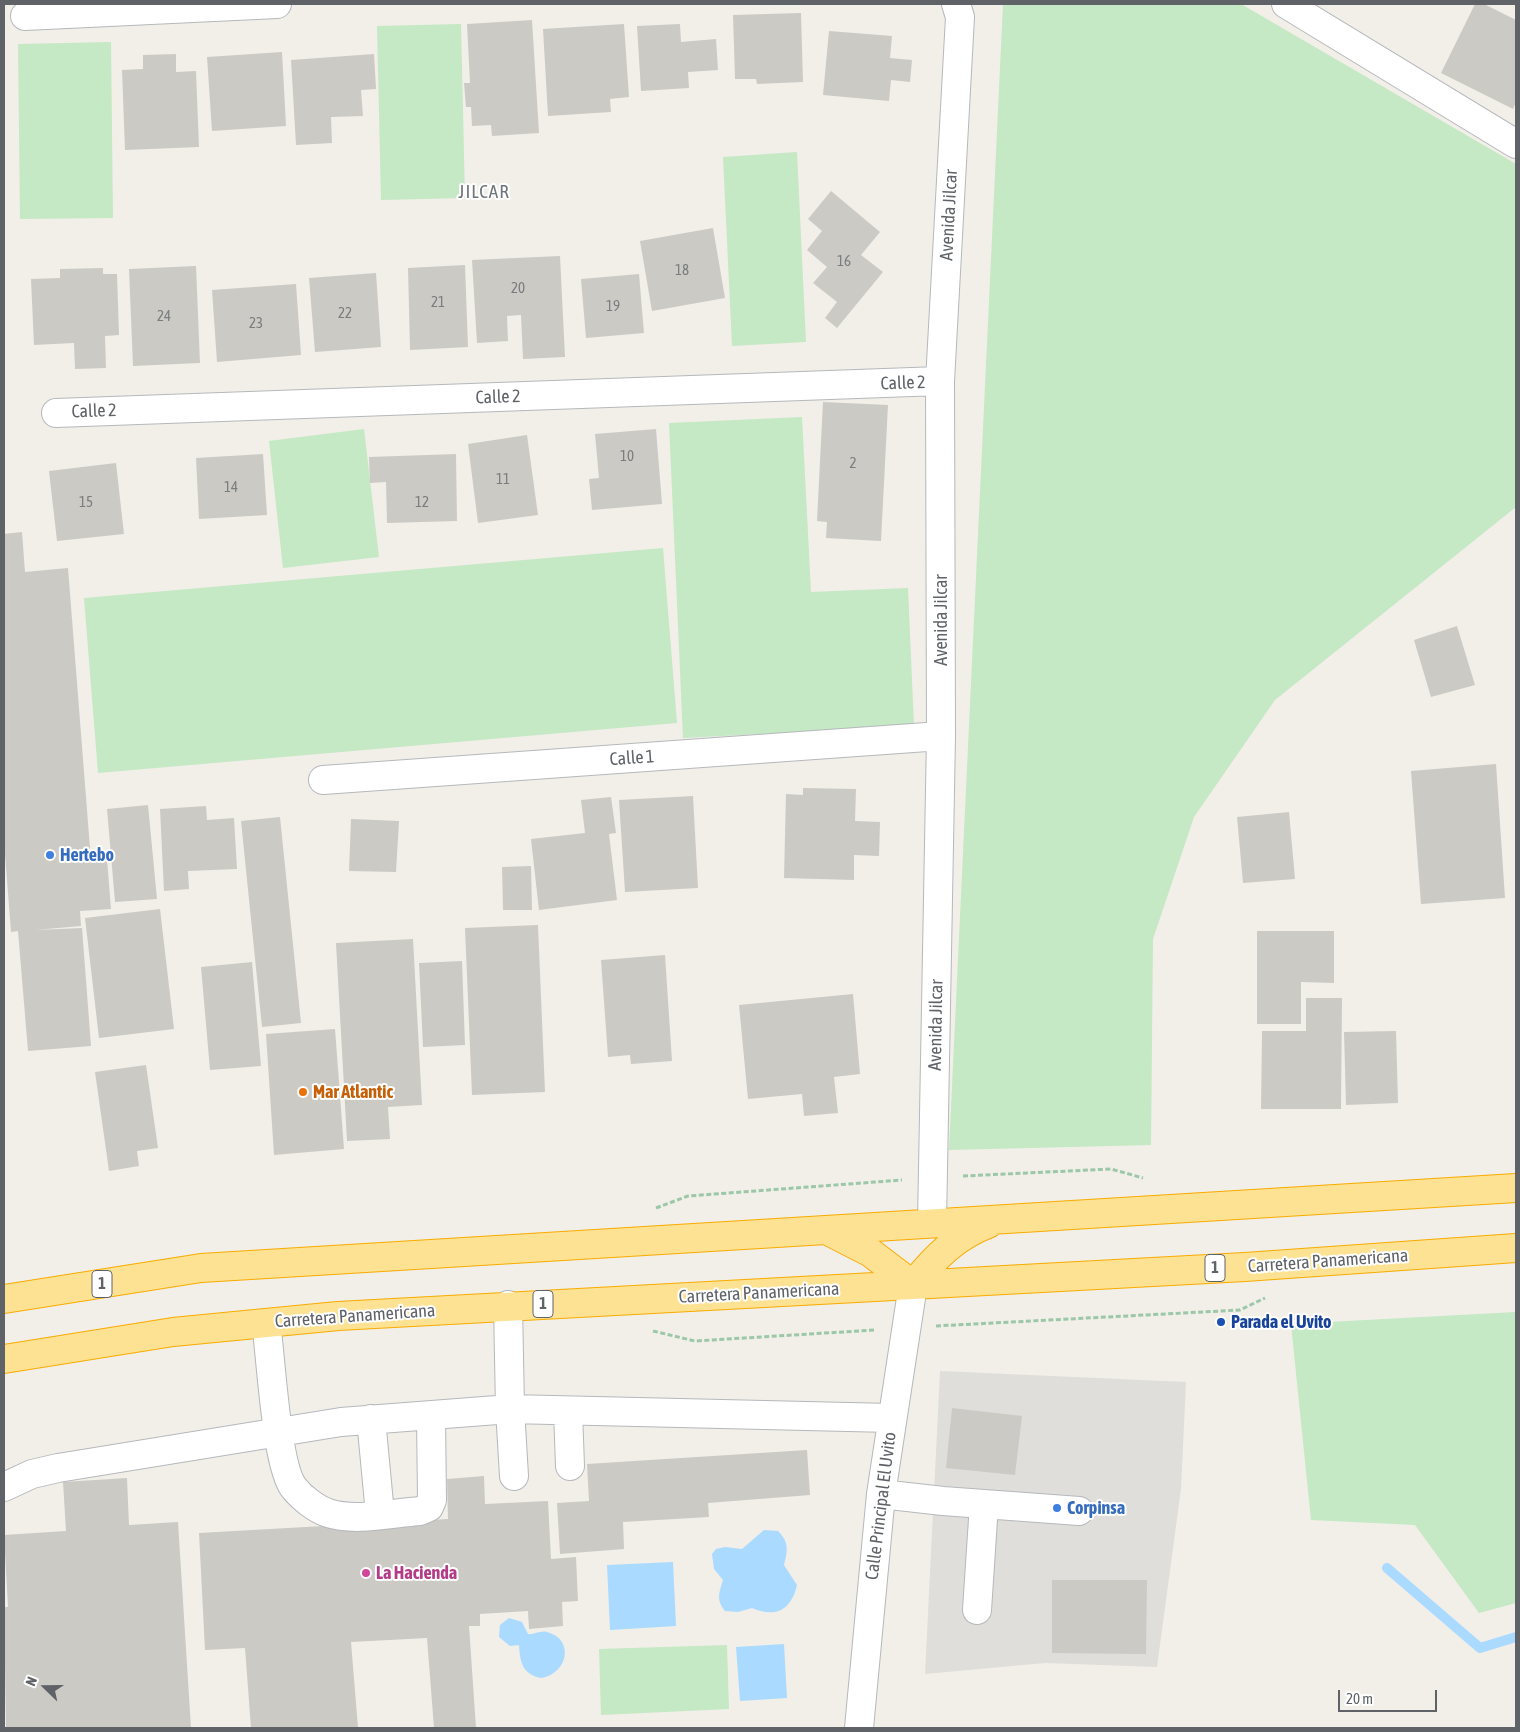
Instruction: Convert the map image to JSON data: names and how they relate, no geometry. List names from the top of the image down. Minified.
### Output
{"streets":{"highway":["Carretera Panamericana","1"],"street":["Avenida Jilcar","Calle 2","Calle 1","Calle Principal El Uvito"]},"crossings":[["Avenida Jilcar","Calle 2"],["Avenida Jilcar","Calle 1"],["Avenida Jilcar","1"],["Carretera Panamericana","Calle Principal El Uvito"]],"districts":["JILCAR"],"places":["Hertebo","Mar Atlantic","Parada el Uvito","Corpinsa","La Hacienda"],"house_numbers":["16","18","20","21","19","22","24","23","10","2","11","14","15","12"],"scale_bar":"20 m","north":"left"}
